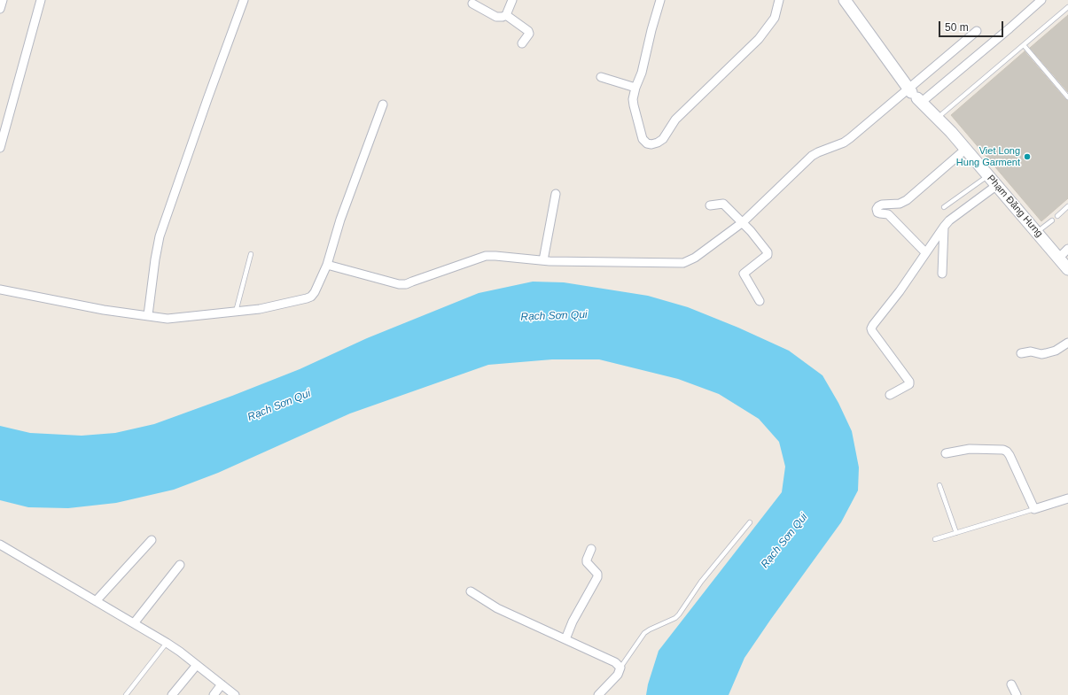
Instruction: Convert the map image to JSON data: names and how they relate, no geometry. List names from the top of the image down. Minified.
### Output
{"streets":{"street":["Phạm Đăng Hưng"]},"water":["Rạch Sơn Qui"],"places":["Viet Long Hung Garment"],"scale_bar":"50 m"}
